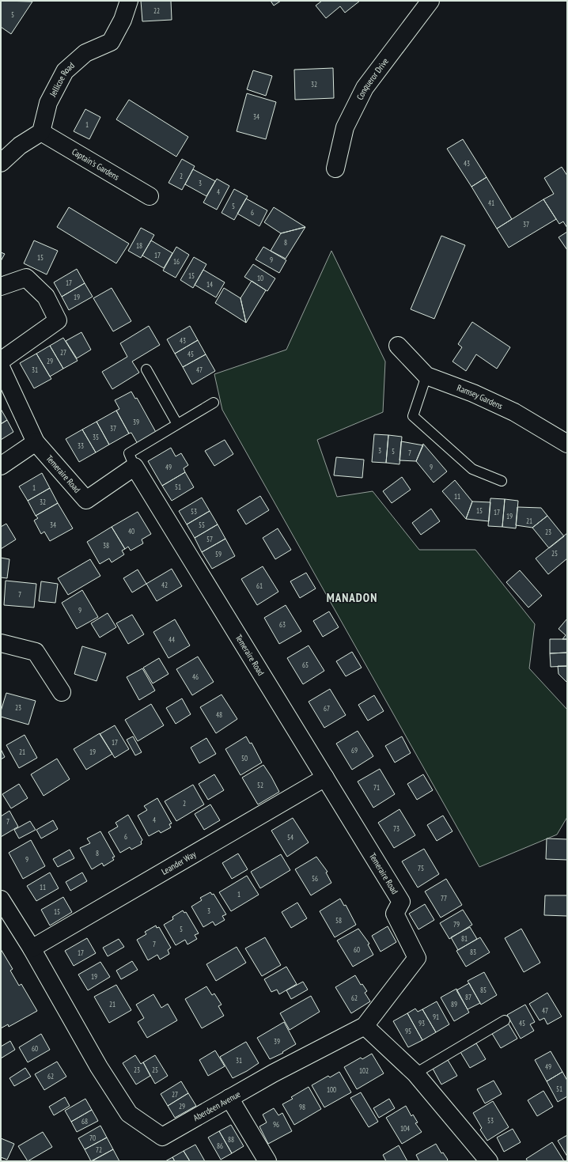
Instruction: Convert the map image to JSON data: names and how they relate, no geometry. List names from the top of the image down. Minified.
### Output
{"streets":{"street":["Jellicoe Road","Conqueror Drive","Captain's Gardens","Ramsey Gardens","Temeraire Road","Leander Way","Aberdeen Avenue"]},"crossings":[["Jellicoe Road","Captain's Gardens"],["Temeraire Road","Leander Way"],["Temeraire Road","Aberdeen Avenue"],["Leander Way","Aberdeen Avenue"]],"districts":["MANADON"],"house_numbers":["22","5","32","34","1","43","2","3","4","41","5","6","37","8","18","17","15","9","16","15","10","17","14","19","43","27","45","29","31","47","39","37","35","33","3","5","7","49","9","51","1","11","32","15","53","17","19","21","34","55","40","23","57","38","25","59","42","61","7","9","63","44","65","46","23","67","48","17","69","21","19","50","52","71","2","4","7","73","6","54","8","9","75","56","11","1","77","3","15","58","79","5","81","7","60","83","17","19","85","87","62","21","89","47","91","93","45","95","39","60","31","49","23","25","102","62","51","100","27","29","98","53","68","96","104","70","88","86","72"]}
